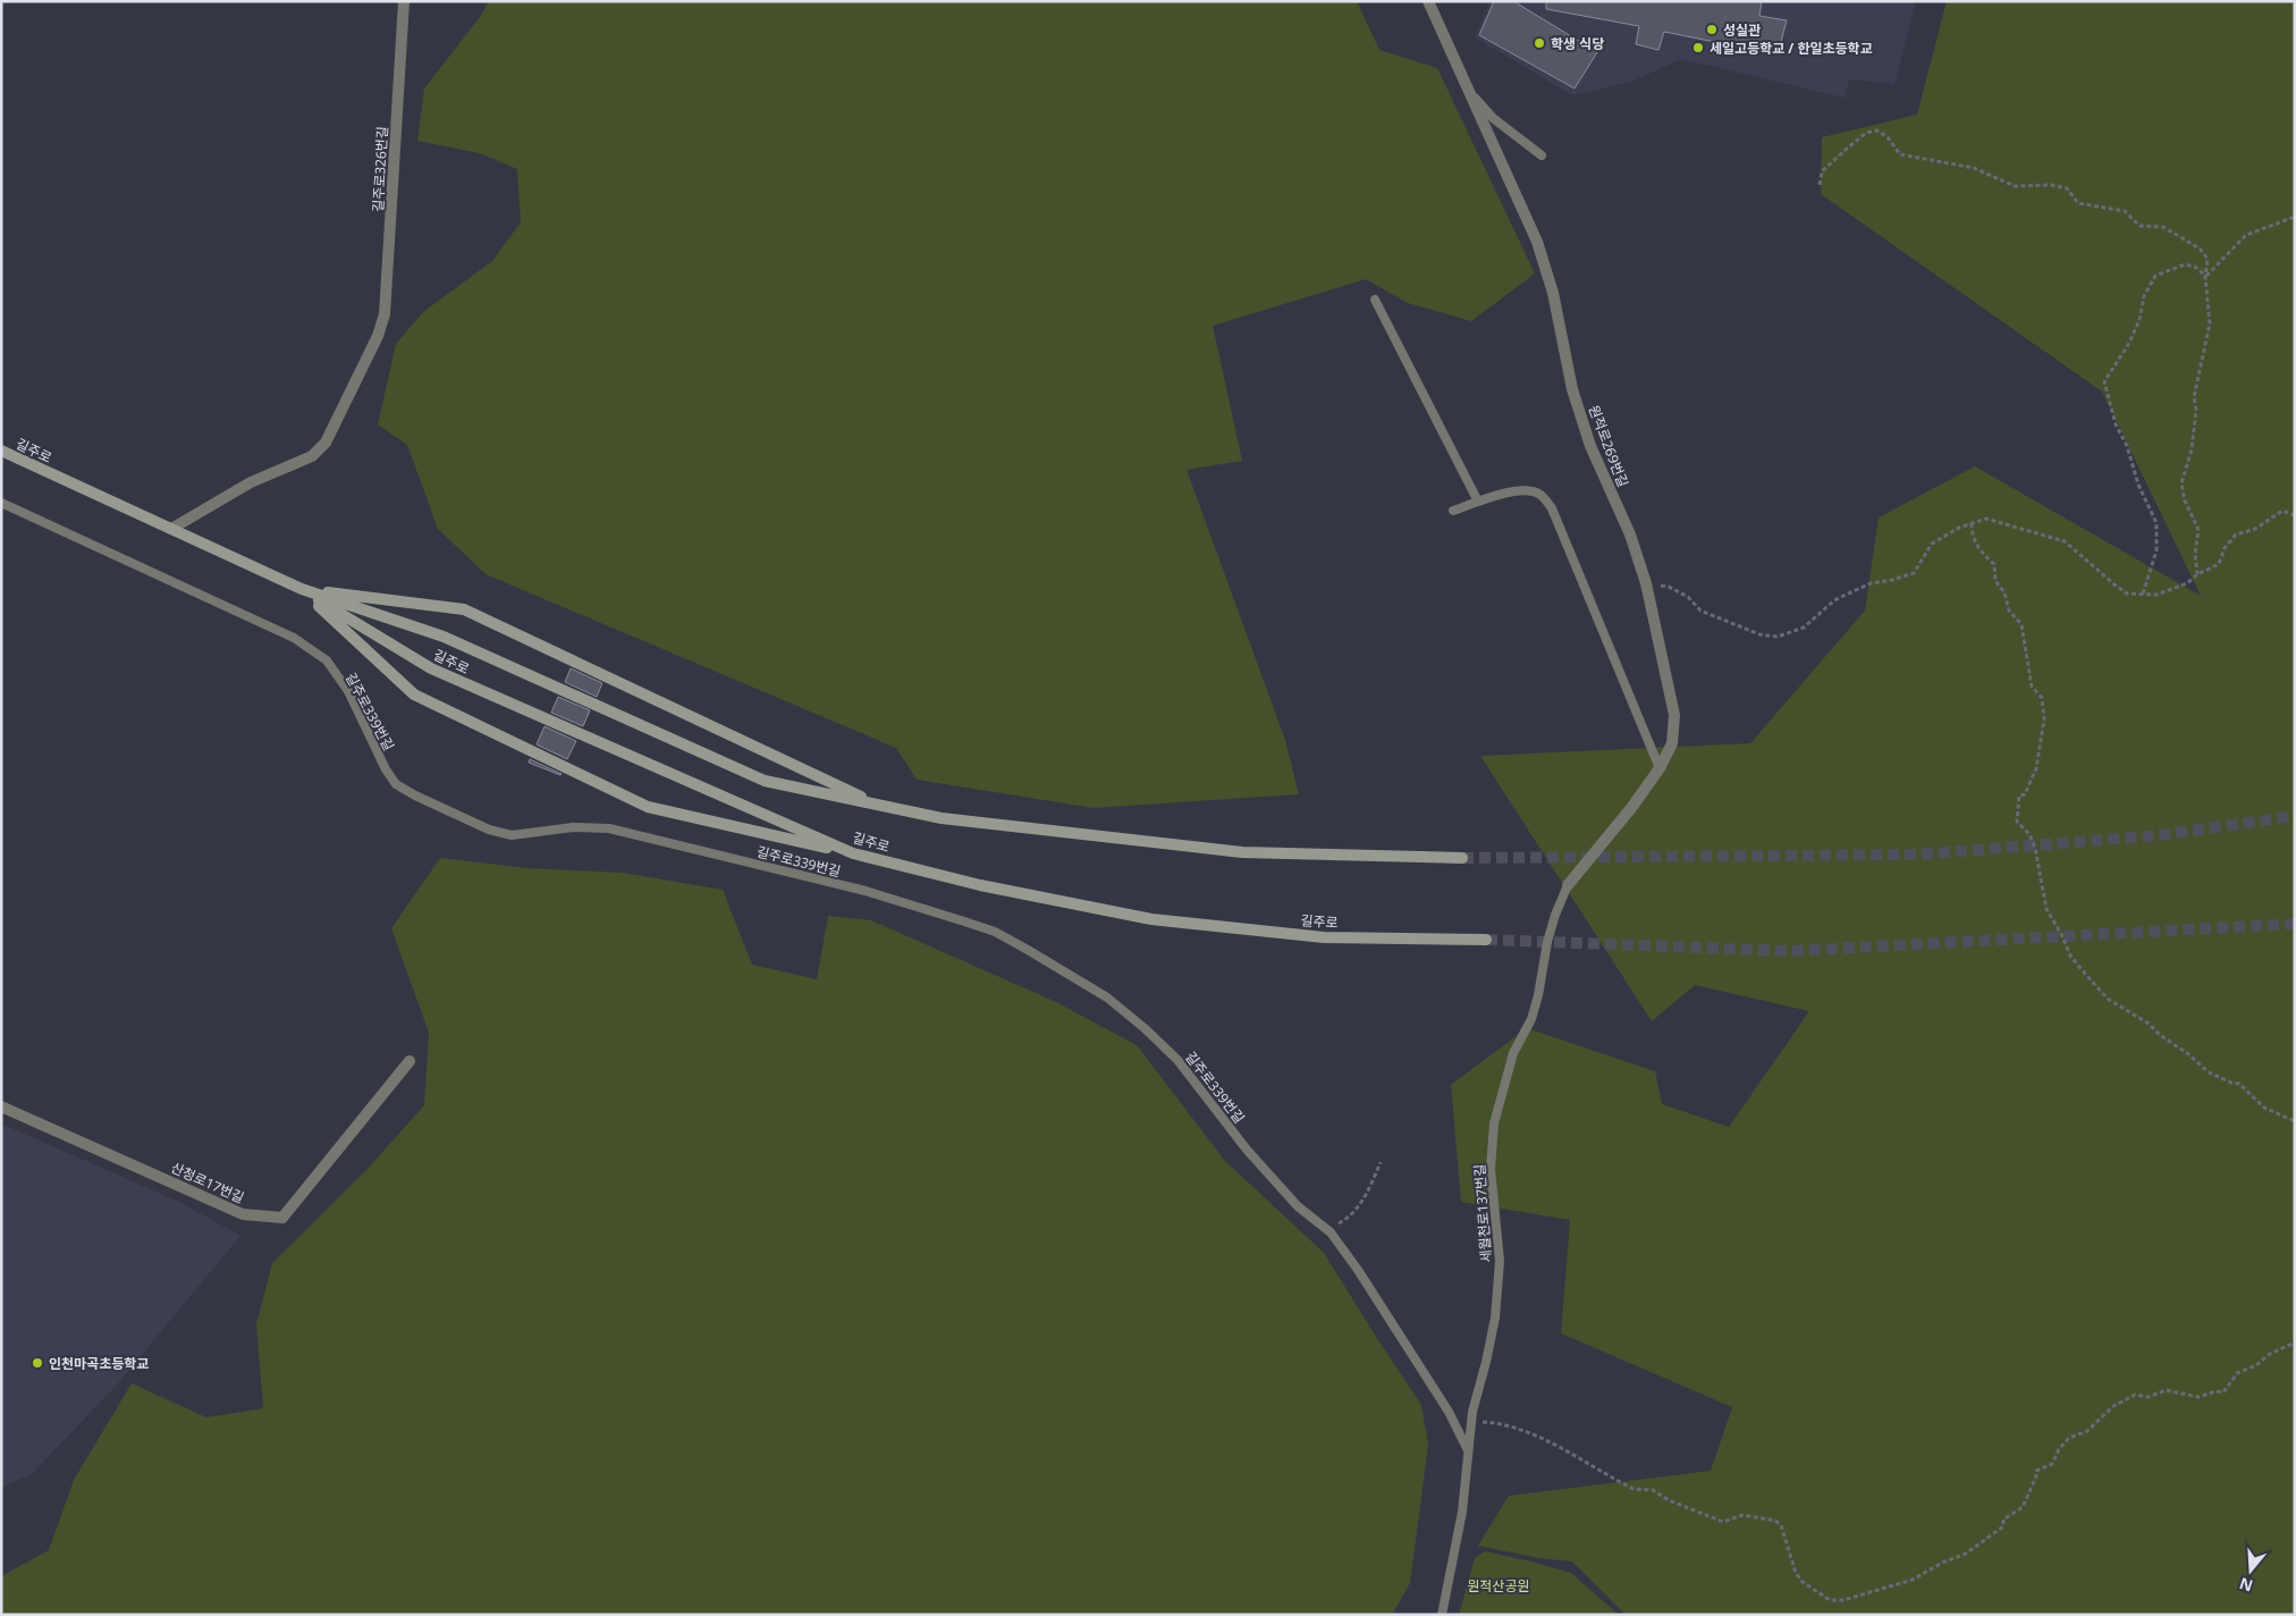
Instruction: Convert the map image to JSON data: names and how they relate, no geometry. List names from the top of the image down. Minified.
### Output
{"streets":{"main road":["길주로"],"street":["길주로326번길","원적로269번길","산청로17번길"],"lane":["길주로339번길","세월천로137번길"]},"crossings":[["길주로326번길","길주로"],["원적로269번길","세월천로137번길"],["길주로339번길","세월천로137번길"]],"parks":["원적산공원"],"places":["성실관","학생 식당","세일고등학교 / 한일초등학교","인천마곡초등학교"],"north":"bottom"}
